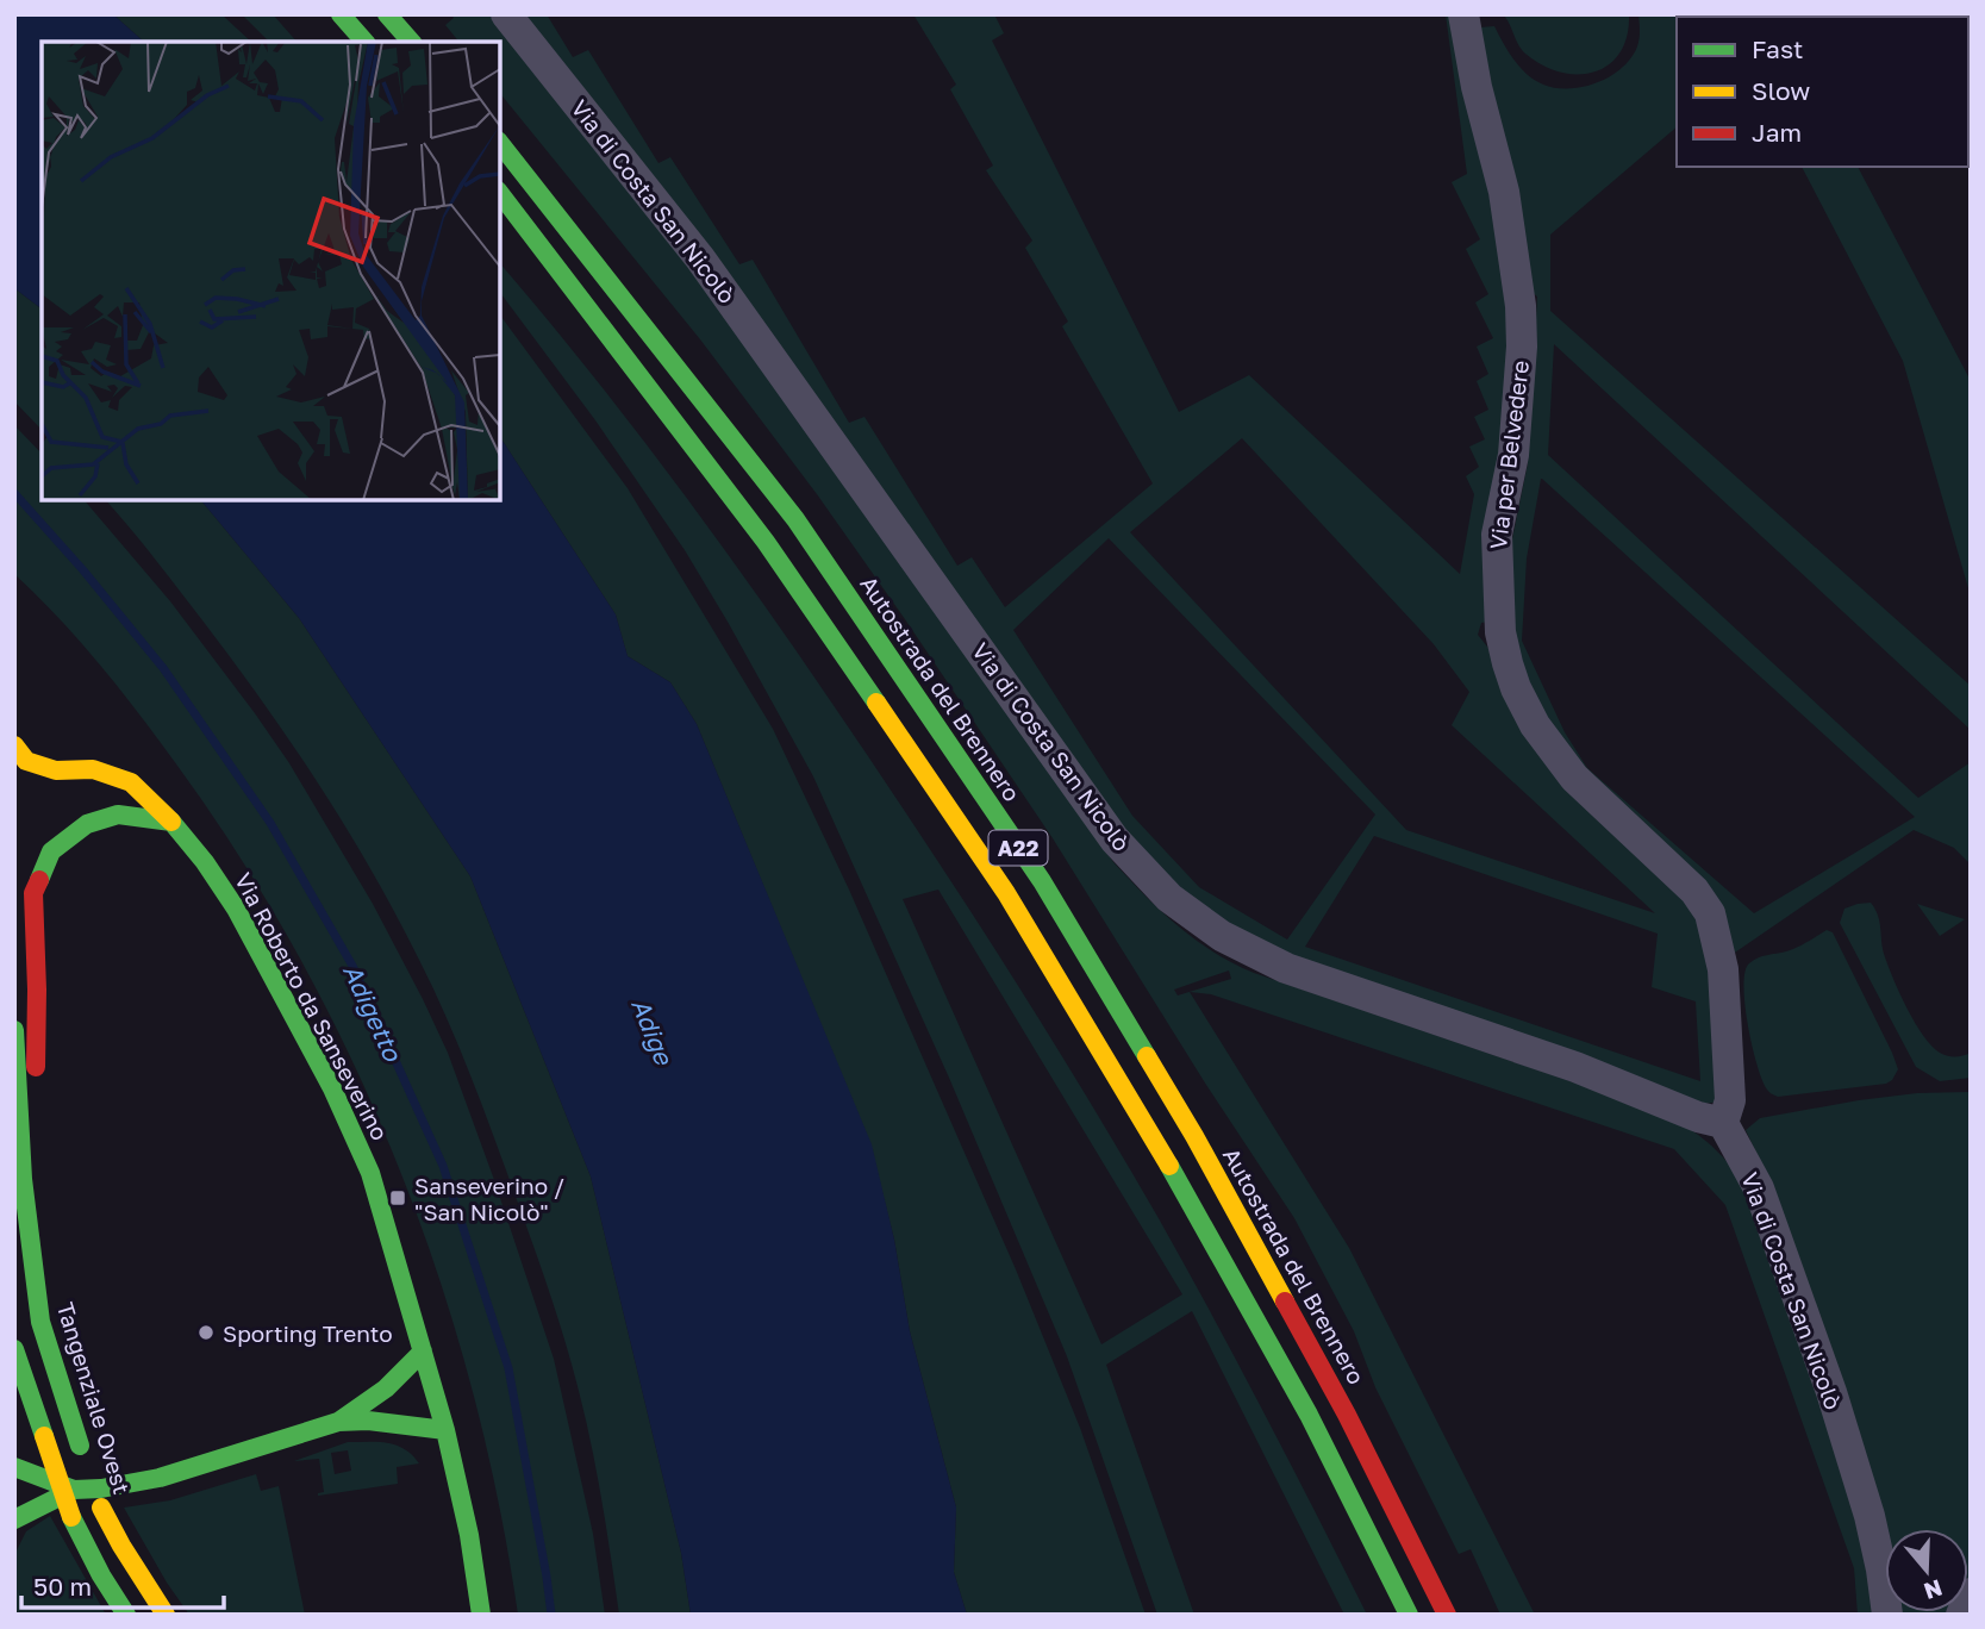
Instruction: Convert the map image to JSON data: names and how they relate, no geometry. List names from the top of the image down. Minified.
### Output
{"streets":{"main road":["Autostrada del Brennero","A22","Via Roberto da Sanseverino","Tangenziale Ovest"],"street":["Via di Costa San Nicolò","Via per Belvedere"]},"crossings":[["Via di Costa San Nicolò","Via per Belvedere"]],"water":["Adigetto","Adige"],"places":{"transit":["Sanseverino / \"San Nicolò\""],"other":["Sporting Trento"]},"legend":["Fast","Slow","Jam"],"scale_bar":"50 m","north":"bottom"}
